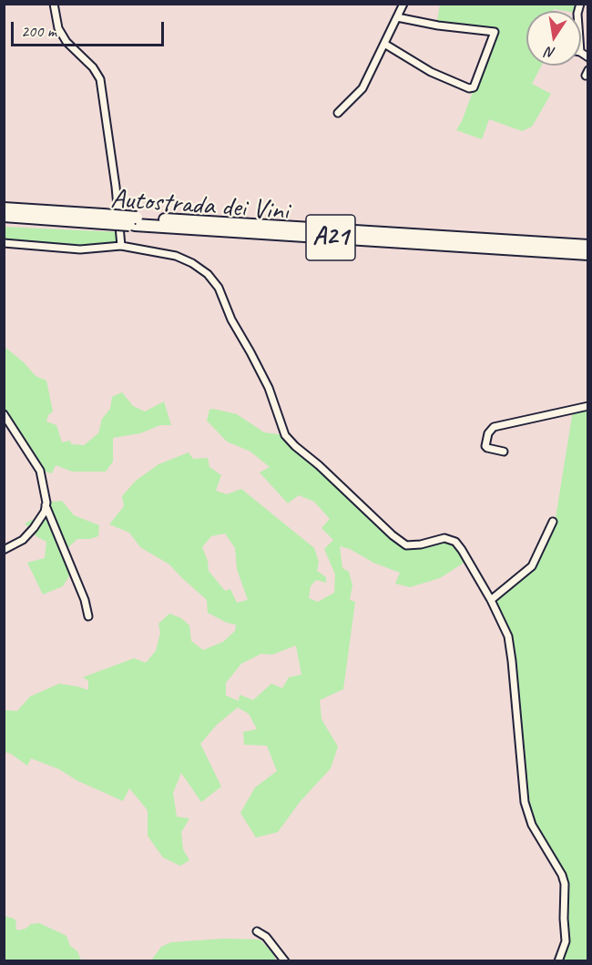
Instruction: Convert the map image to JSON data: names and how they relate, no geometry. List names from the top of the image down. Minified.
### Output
{"streets":{"highway":["Autostrada dei Vini","A21"]},"scale_bar":"200 m","north":"bottom"}
